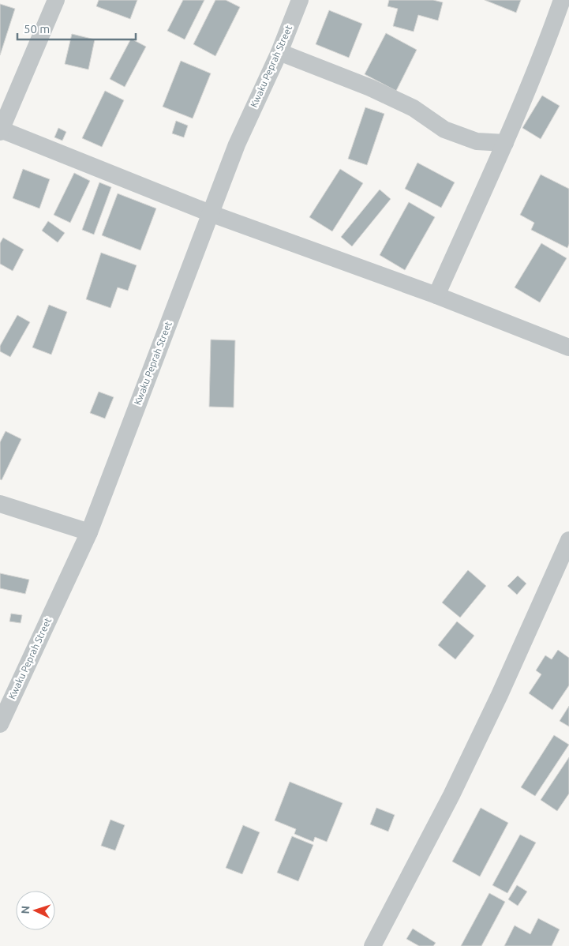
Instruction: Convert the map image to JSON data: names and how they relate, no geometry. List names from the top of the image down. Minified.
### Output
{"streets":{"street":["Kwaku Peprah Street"]},"scale_bar":"50 m","north":"left"}
